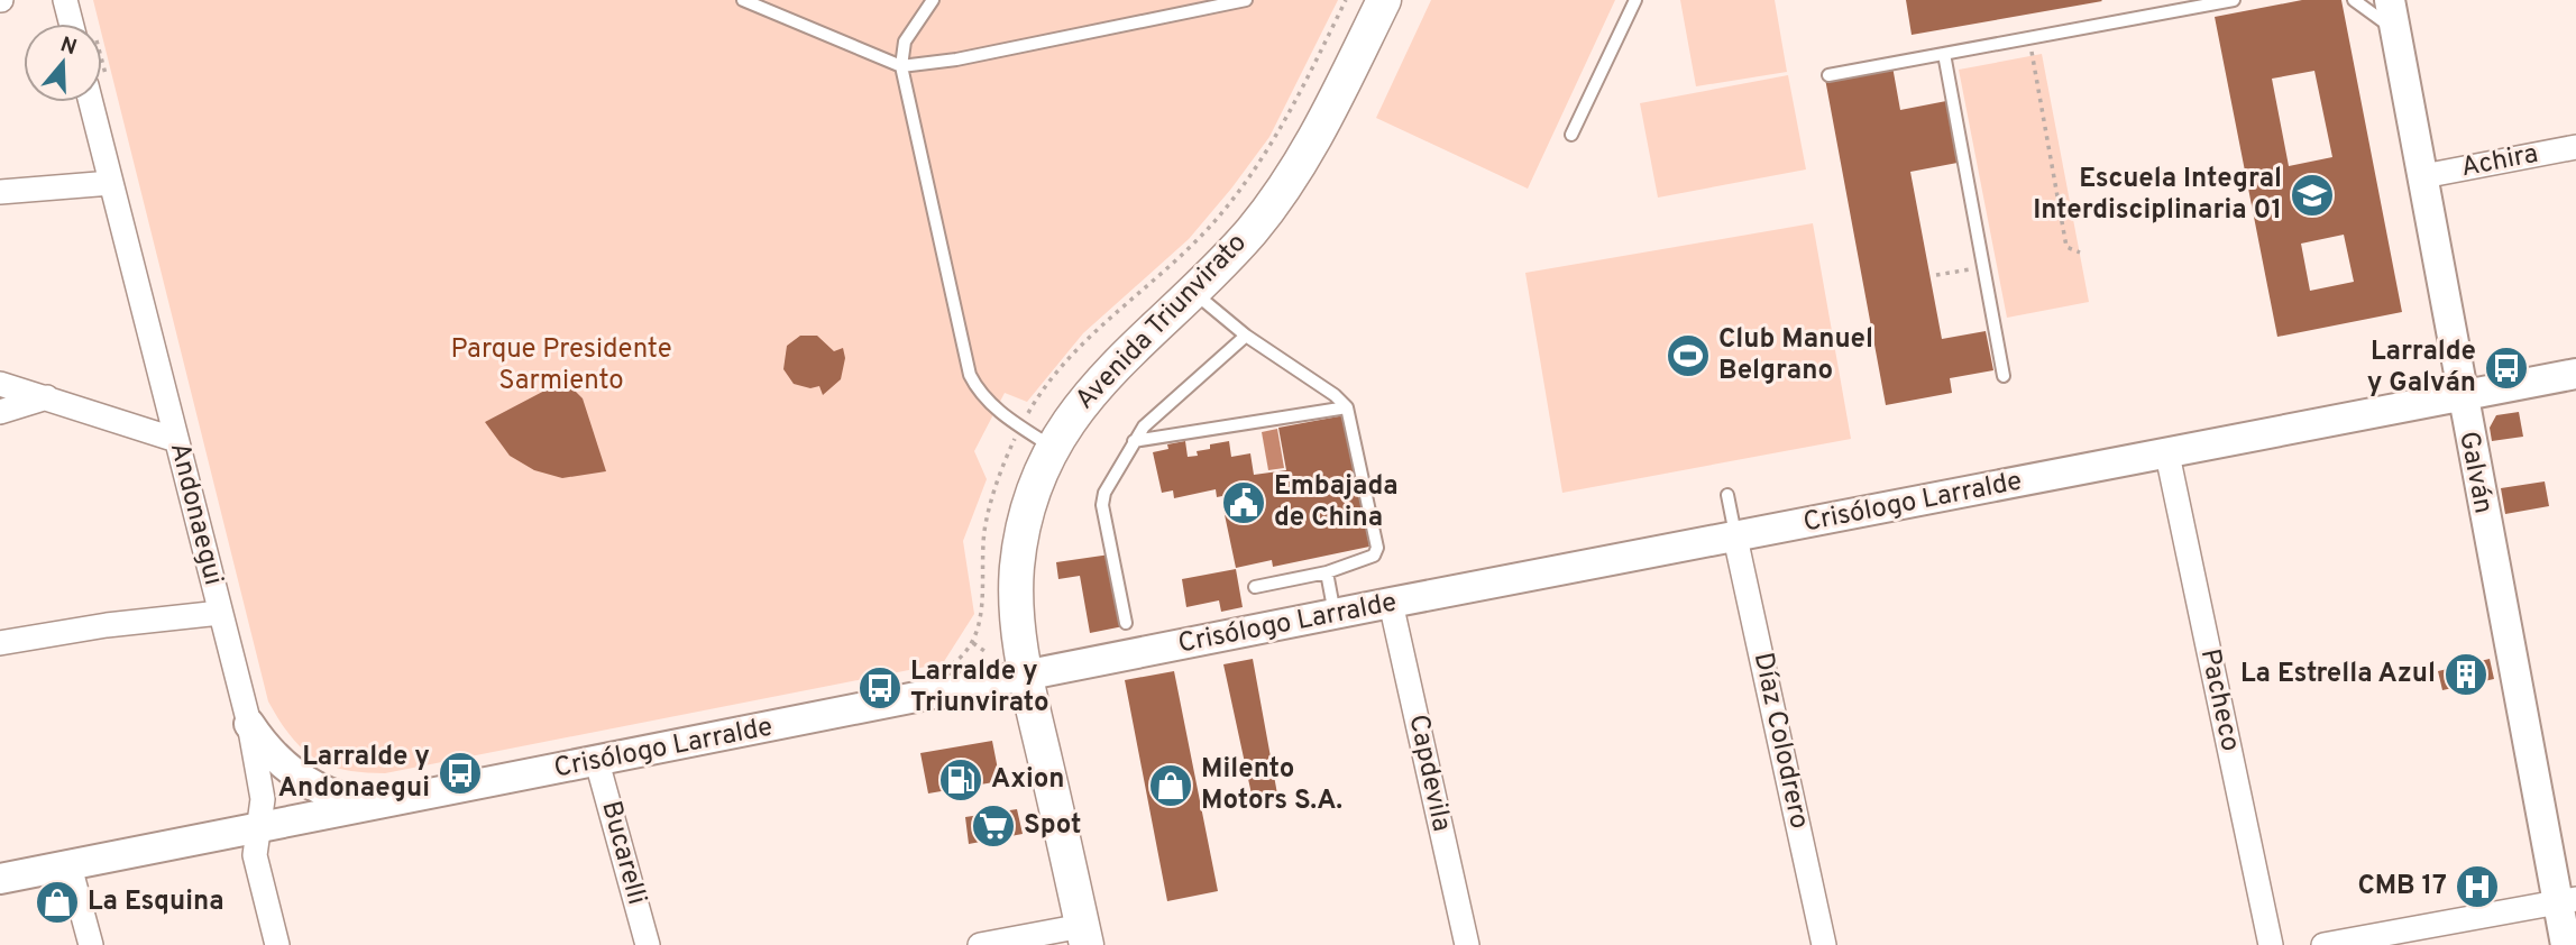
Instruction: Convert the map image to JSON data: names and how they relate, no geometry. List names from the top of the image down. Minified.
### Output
{"streets":{"main road":["Avenida Triunvirato"],"street":["Achira","Galván","Crisólogo Larralde","Andonaegui","Pacheco","Díaz Colodrero","Capdevila","Bucarelli"]},"crossings":[["Achira","Galván"],["Avenida Triunvirato","Crisólogo Larralde"],["Galván","Crisólogo Larralde"],["Crisólogo Larralde","Andonaegui"],["Crisólogo Larralde","Pacheco"],["Crisólogo Larralde","Díaz Colodrero"],["Crisólogo Larralde","Capdevila"],["Crisólogo Larralde","Bucarelli"]],"parks":["Parque Presidente Sarmiento"],"places":{"school or university":["Escuela Integral Interdisciplinaria 01"],"sports":["Club Manuel Belgrano"],"bus stop":["Larralde y Galván","Larralde y Triunvirato","Larralde y Andonaegui"],"public building":["Embajada de China"],"building":["La Estrella Azul"],"fuel station":["Axion"],"shop":["Milento Motors S.A.","La Esquina"],"supermarket":["Spot"],"hospital":["CMB 17"]},"north":"top"}
